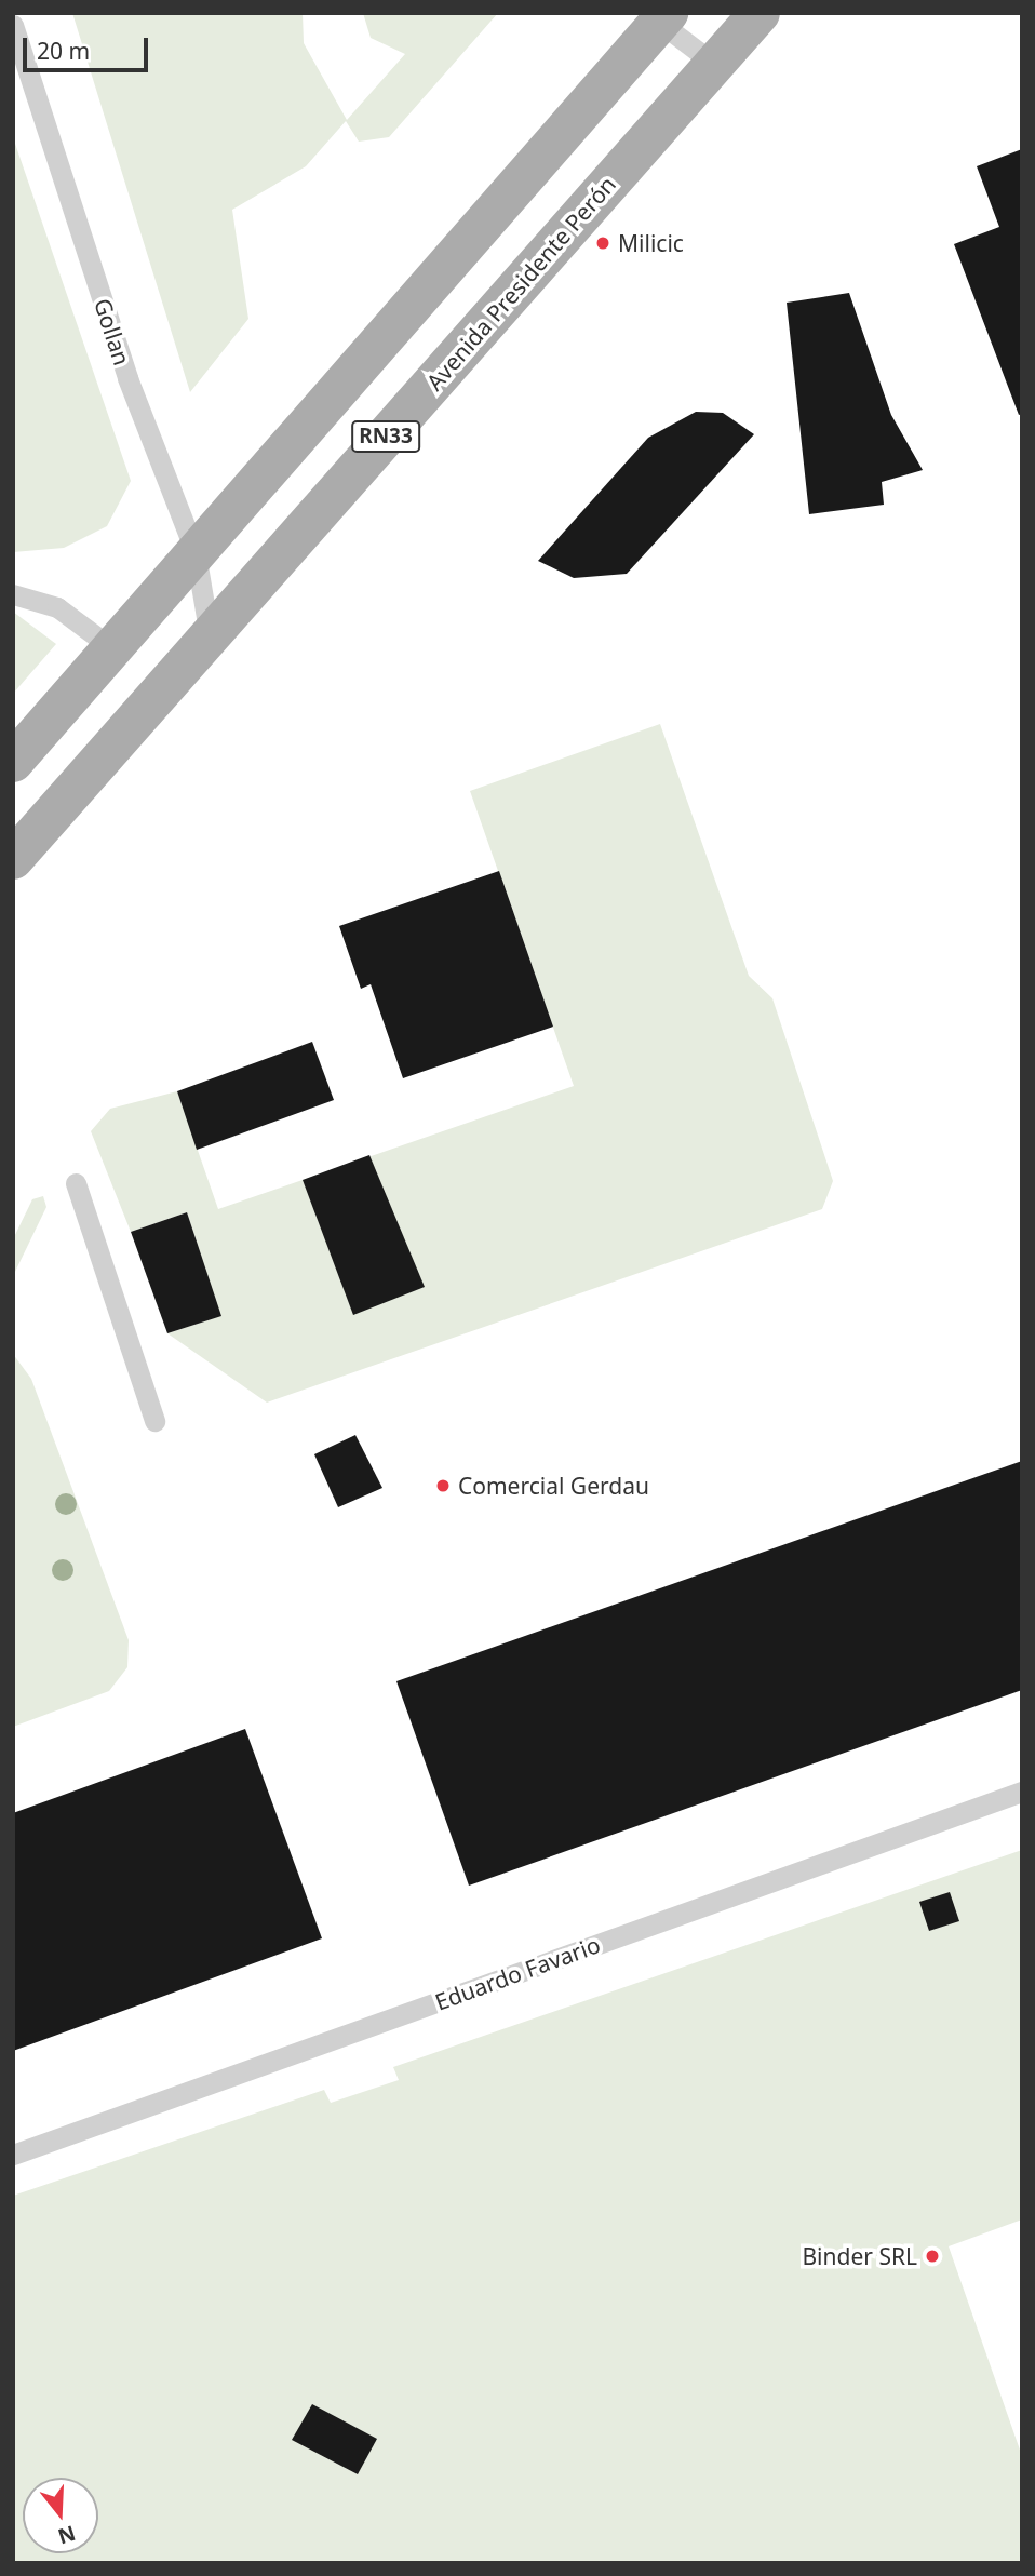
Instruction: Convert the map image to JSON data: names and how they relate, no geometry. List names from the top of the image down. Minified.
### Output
{"streets":{"main road":["Avenida Presidente Perón","RN33"],"lane":["Gollan","Eduardo Favario"]},"crossings":[["Avenida Presidente Perón","Gollan"],["Gollan","RN33"]],"places":["Milicic","Comercial Gerdau","Binder SRL"],"scale_bar":"20 m","north":"bottom"}
